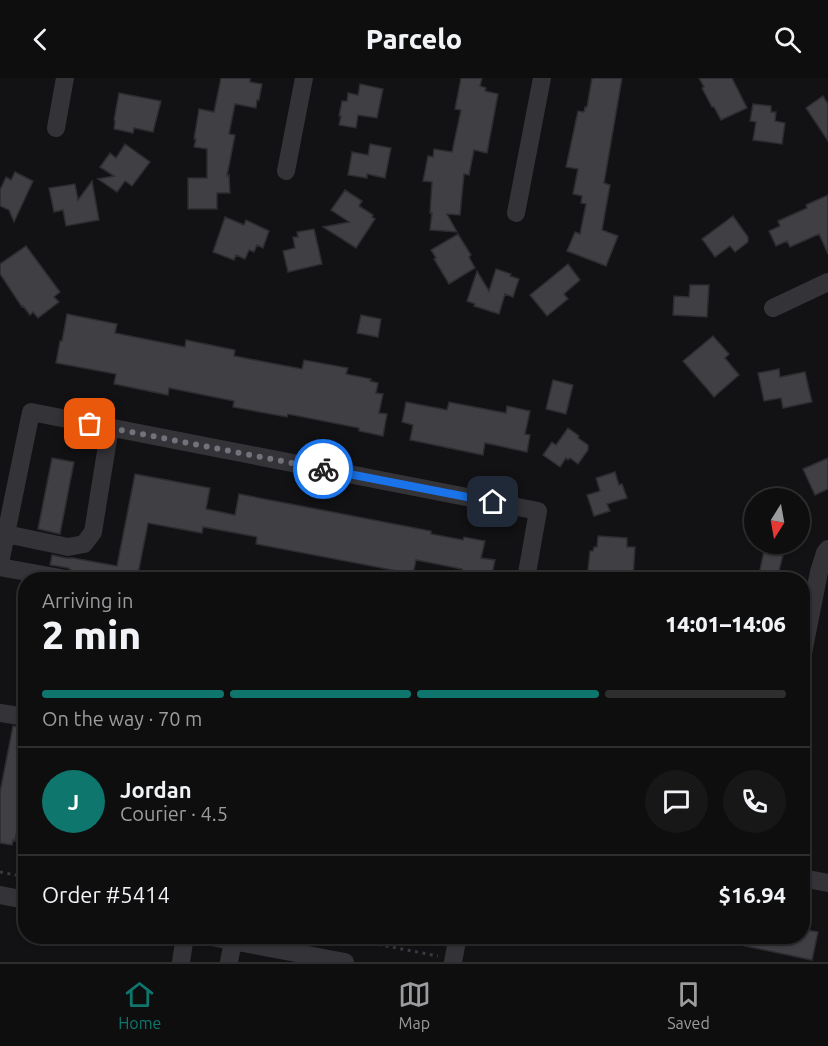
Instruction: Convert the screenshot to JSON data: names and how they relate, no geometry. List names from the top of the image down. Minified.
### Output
{"north":"bottom","page":{"header":"Parcelo","heading":["2 min","Arriving in","14:01–14:06"],"panel":["Jordan","Courier · 4.5","Order #5414","$16.94"],"bar":"On the way · 70 m","round":"J","tabs":["Home","Map","Saved"]}}
